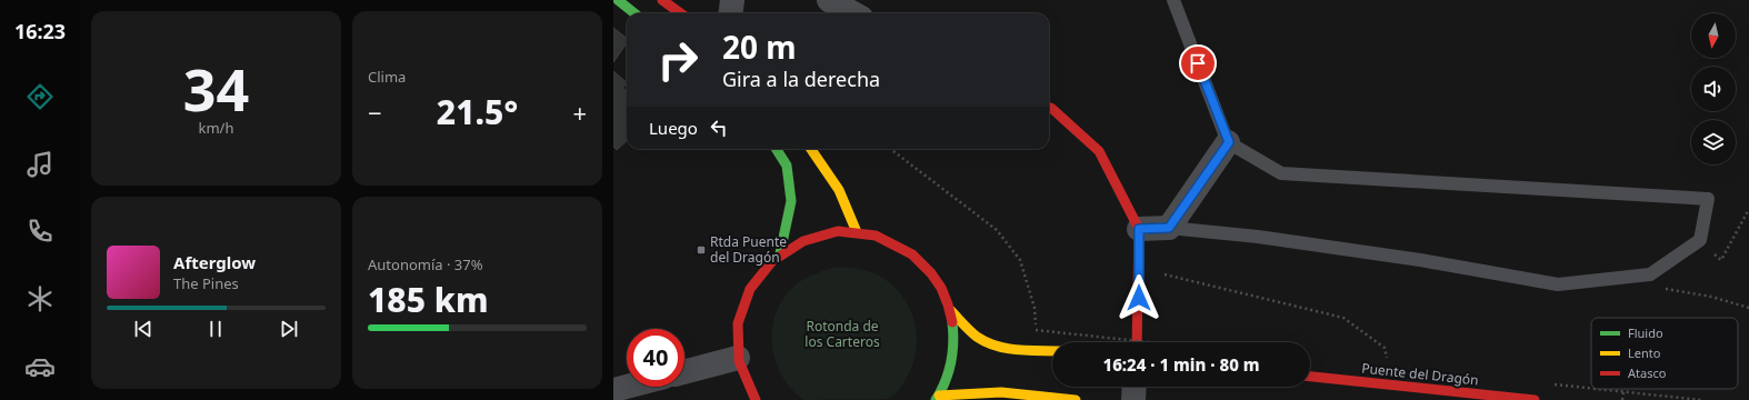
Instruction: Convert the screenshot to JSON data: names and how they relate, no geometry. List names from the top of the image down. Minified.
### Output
{"streets":{"main road":["Puente del Dragón"]},"parks":["Rotonda de los Carteros"],"places":{"transit":["Rtda Puente del Dragón"]},"legend":["Fluido","Lento","Atasco"],"north":"bottom","page":{"tabs":"16:23","tile":[["34","km/h"],"Clima",["Autonomía · 37%","185 km"]],"turn":["20 m","Gira a la derecha"],"heat":["−","21.5°","+"],"then":"Luego","song":["Afterglow","The Pines"],"limit":"40","trip":"16:24 · 1 min · 80 m"}}
